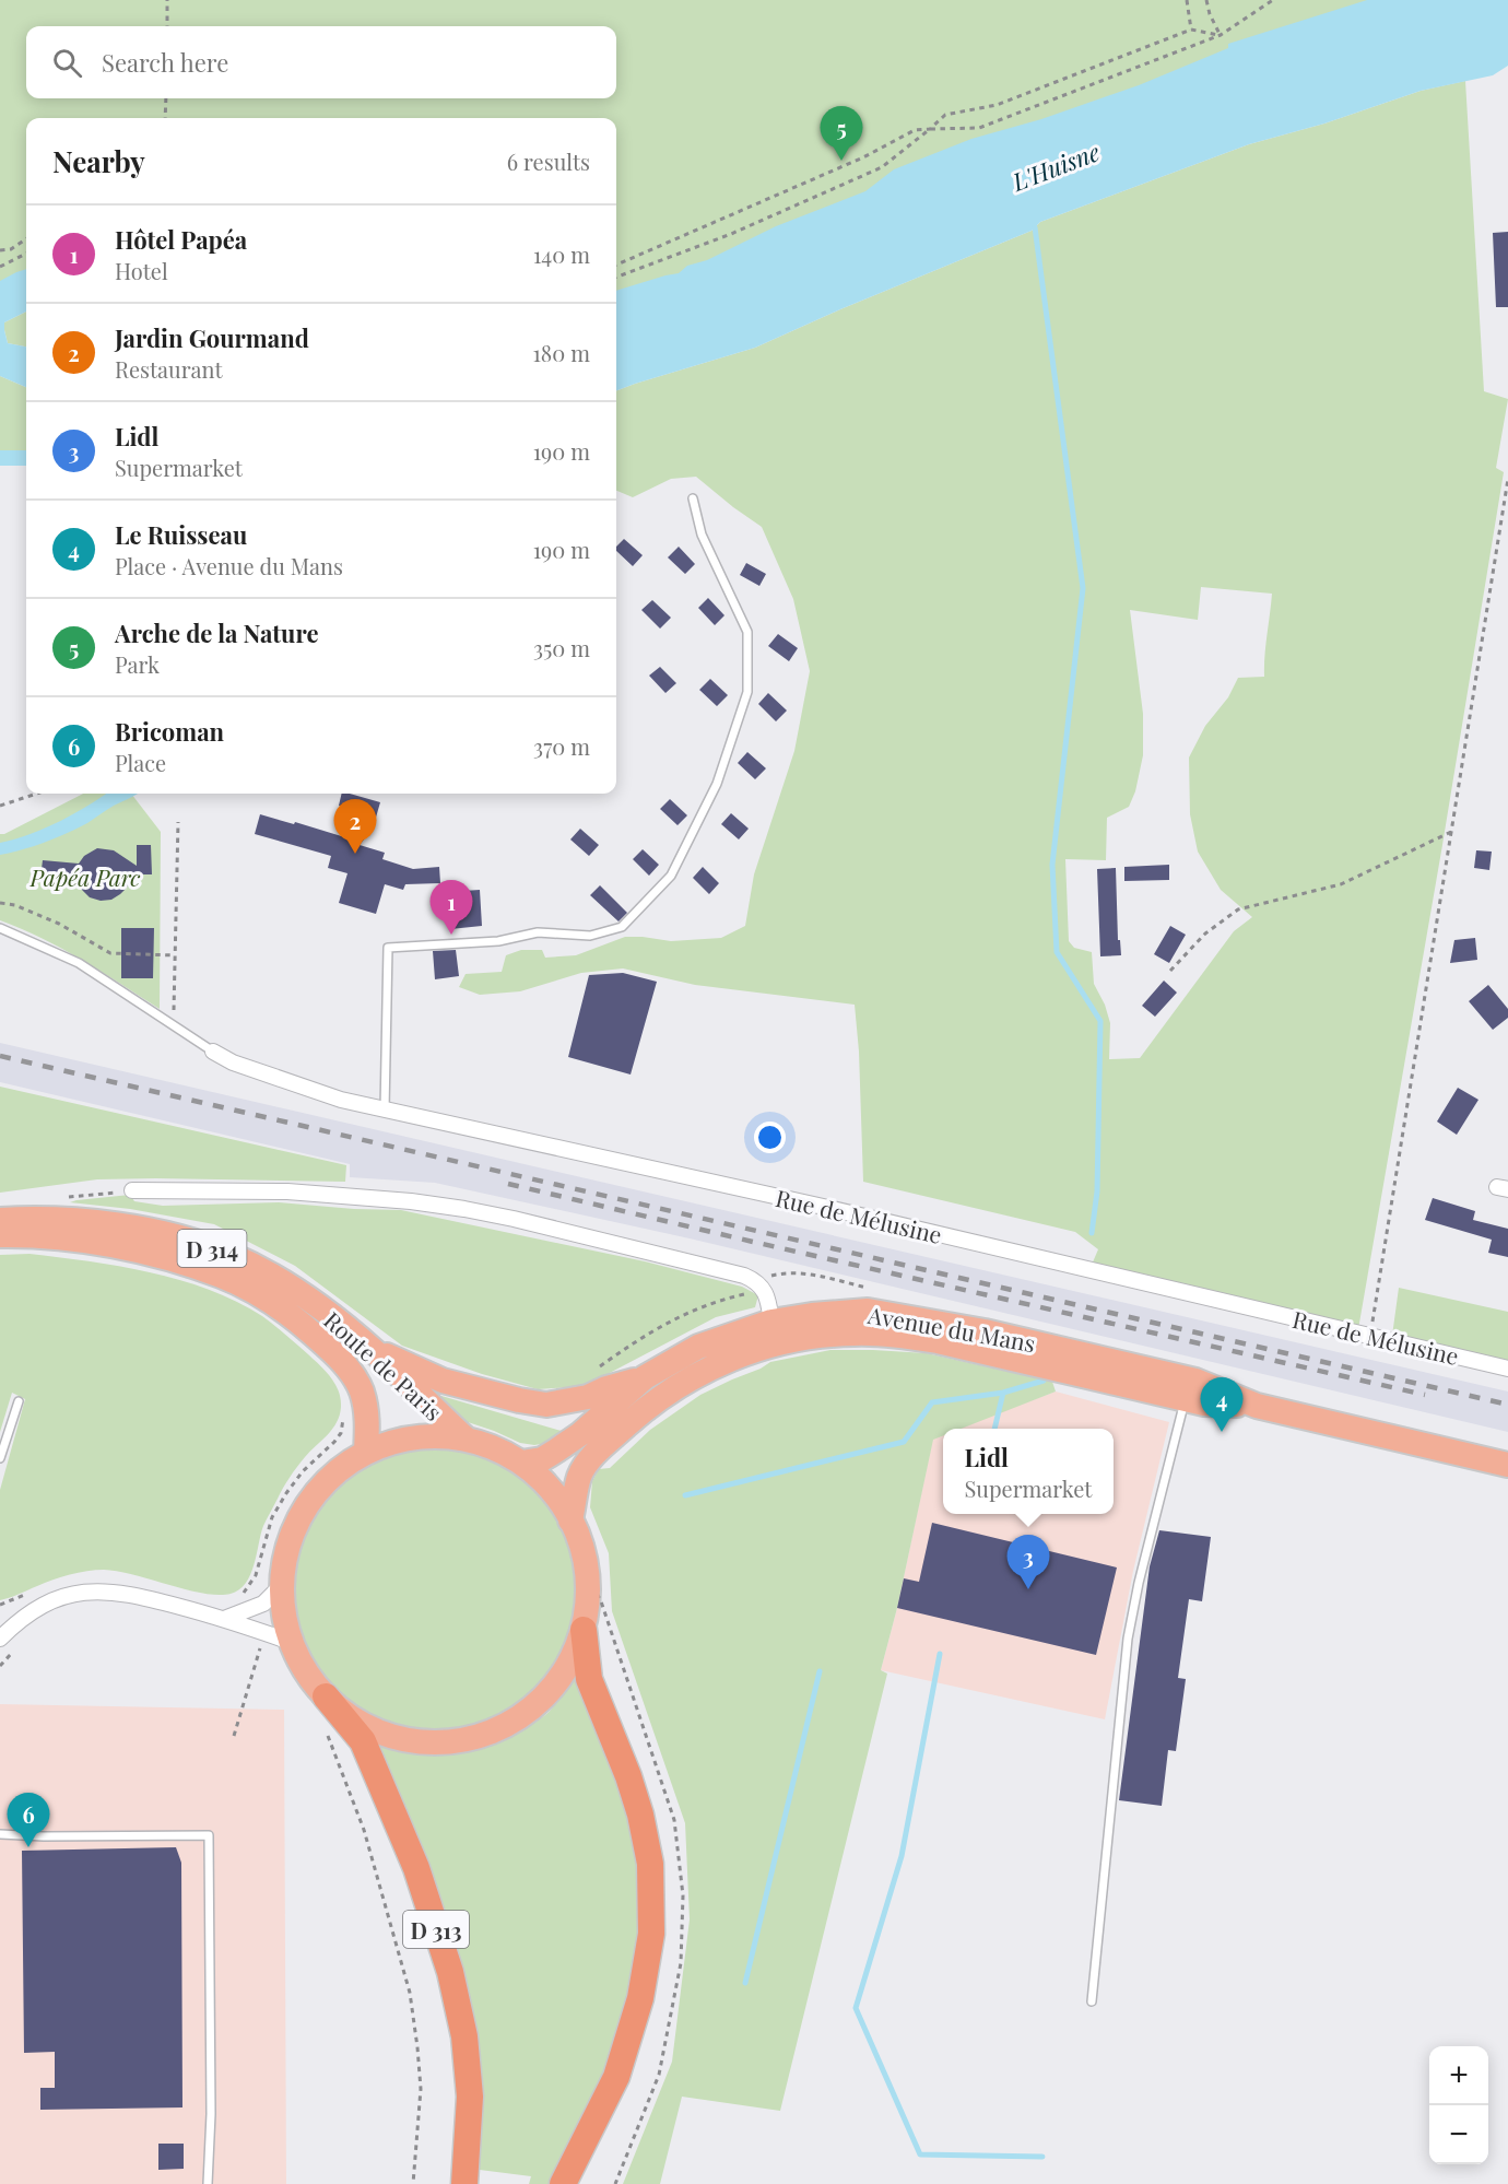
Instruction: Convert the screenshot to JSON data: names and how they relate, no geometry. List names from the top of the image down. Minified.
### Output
{"streets":{"highway":["D 313"],"main road":["D 314","Avenue du Mans","Route de Paris"],"street":["Rue de Mélusine"]},"water":["L'Huisne"],"parks":["Papéa Parc"],"page":{"search":"Search here","pins":["5","2","1","4","3","6"],"heading":["Nearby","6 results"],"list":[{"mark":"1","name":"Hôtel Papéa","note":"Hotel","value":"140 m"},{"mark":"2","name":"Jardin Gourmand","note":"Restaurant","value":"180 m"},{"mark":"3","name":"Lidl","note":"Supermarket","value":"190 m"},{"mark":"4","name":"Le Ruisseau","note":"Place · Avenue du Mans","value":"190 m"},{"mark":"5","name":"Arche de la Nature","note":"Park","value":"350 m"},{"mark":"6","name":"Bricoman","note":"Place","value":"370 m"}],"popup":["Lidl","Supermarket"],"map_buttons":["+","−"]}}
